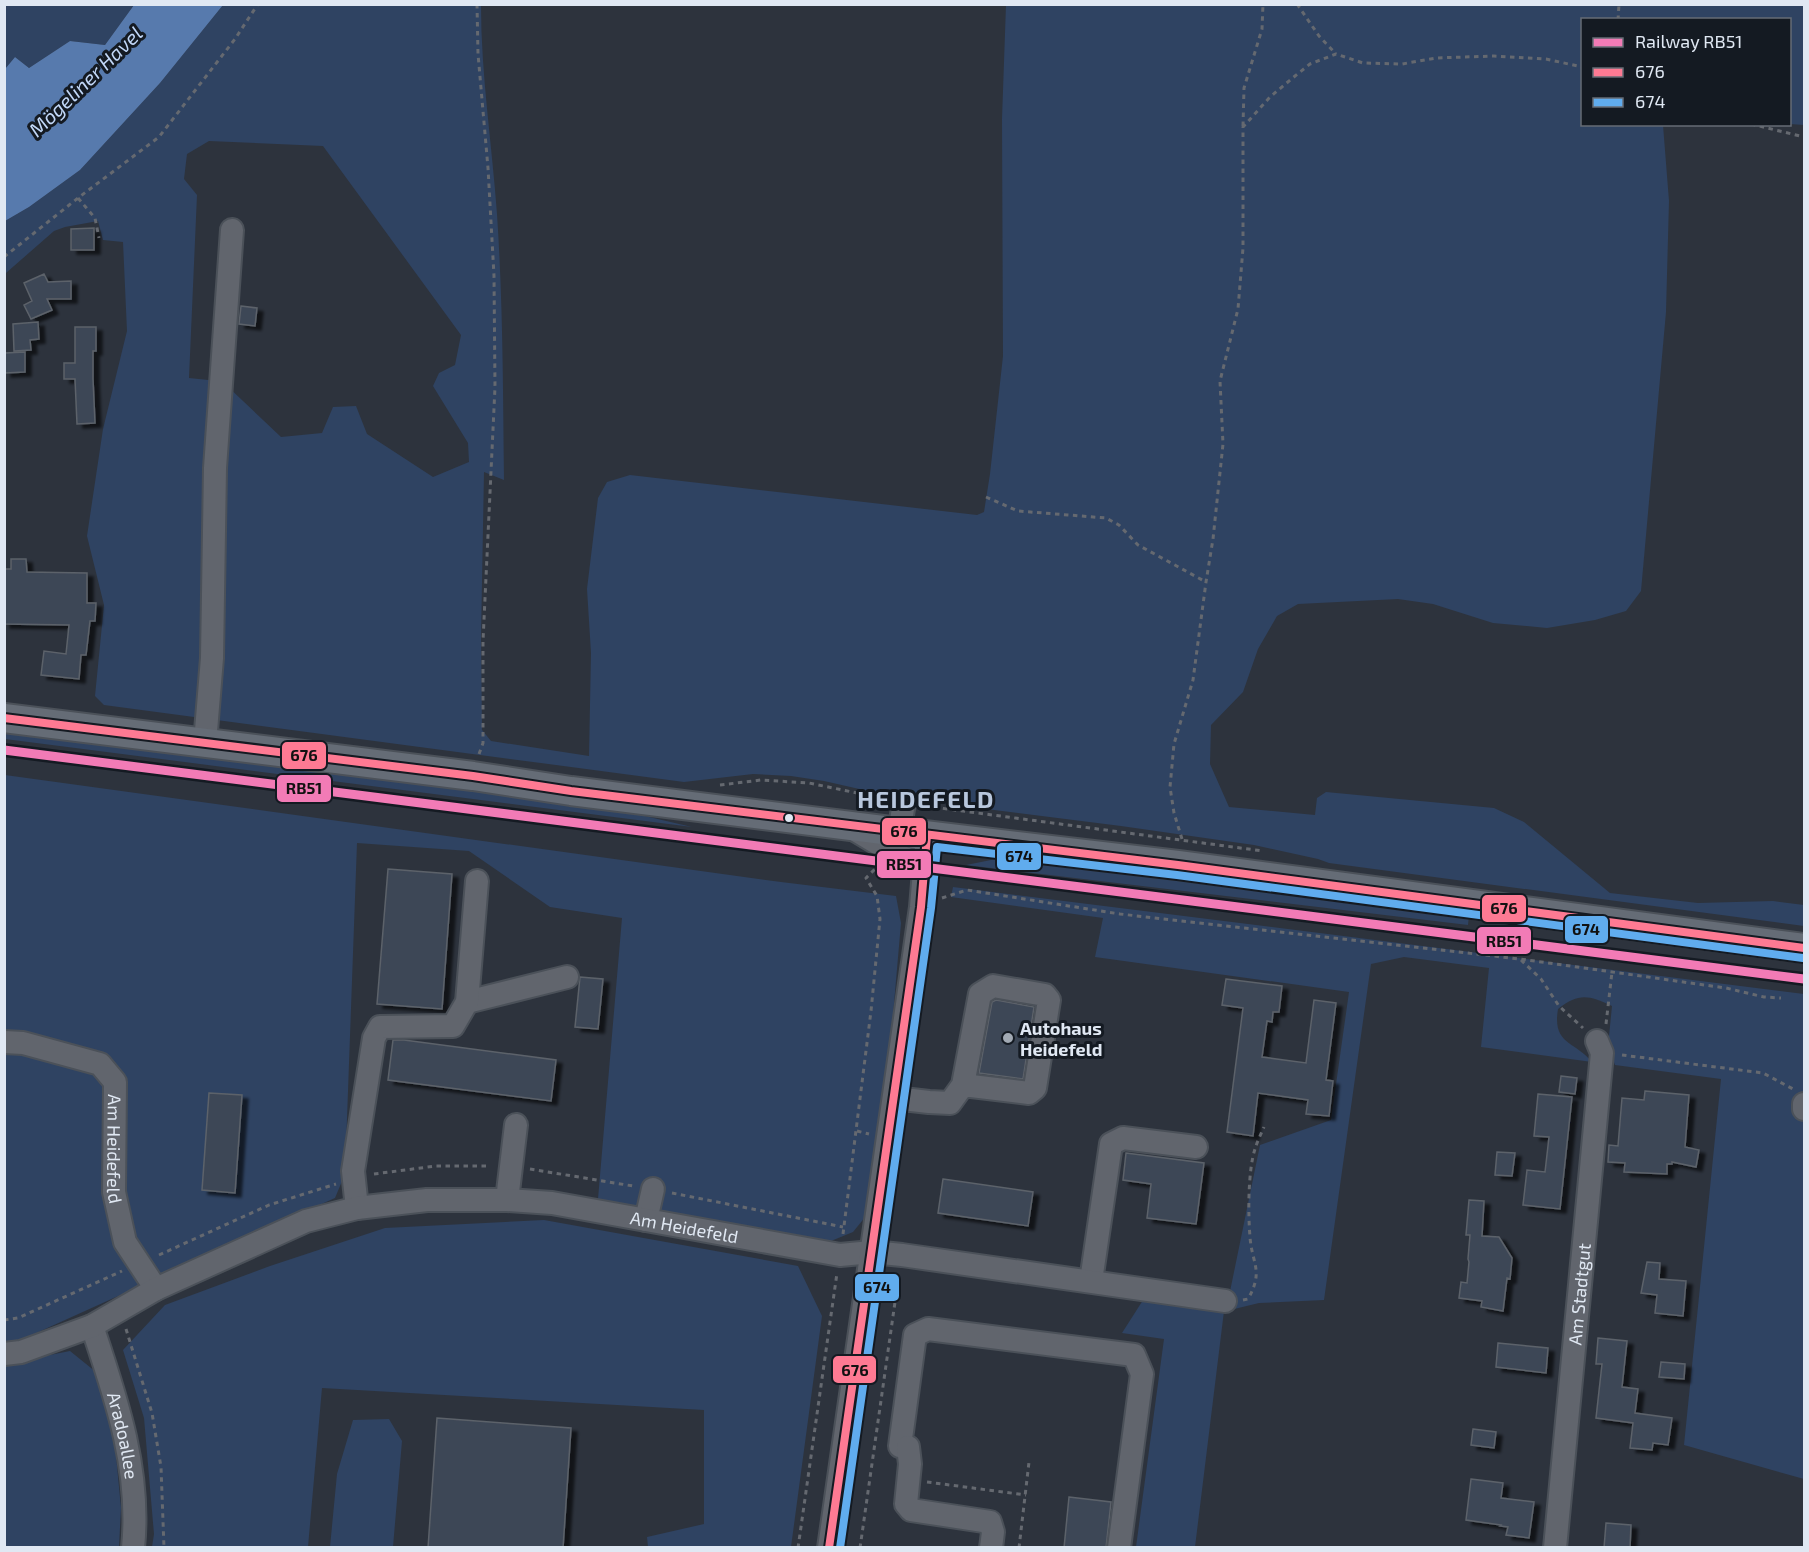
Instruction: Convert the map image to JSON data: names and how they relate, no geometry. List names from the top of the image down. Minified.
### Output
{"streets":{"street":["Am Heidefeld","Am Stadtgut","Aradoallee"]},"crossings":[["Am Heidefeld","Aradoallee"]],"districts":["HEIDEFELD"],"water":["Mögeliner Havel"],"places":["Autohaus Heidefeld"],"lines":["transit line 676","rail line RB51","transit line 674"],"legend":["Railway RB51","676","674"]}
